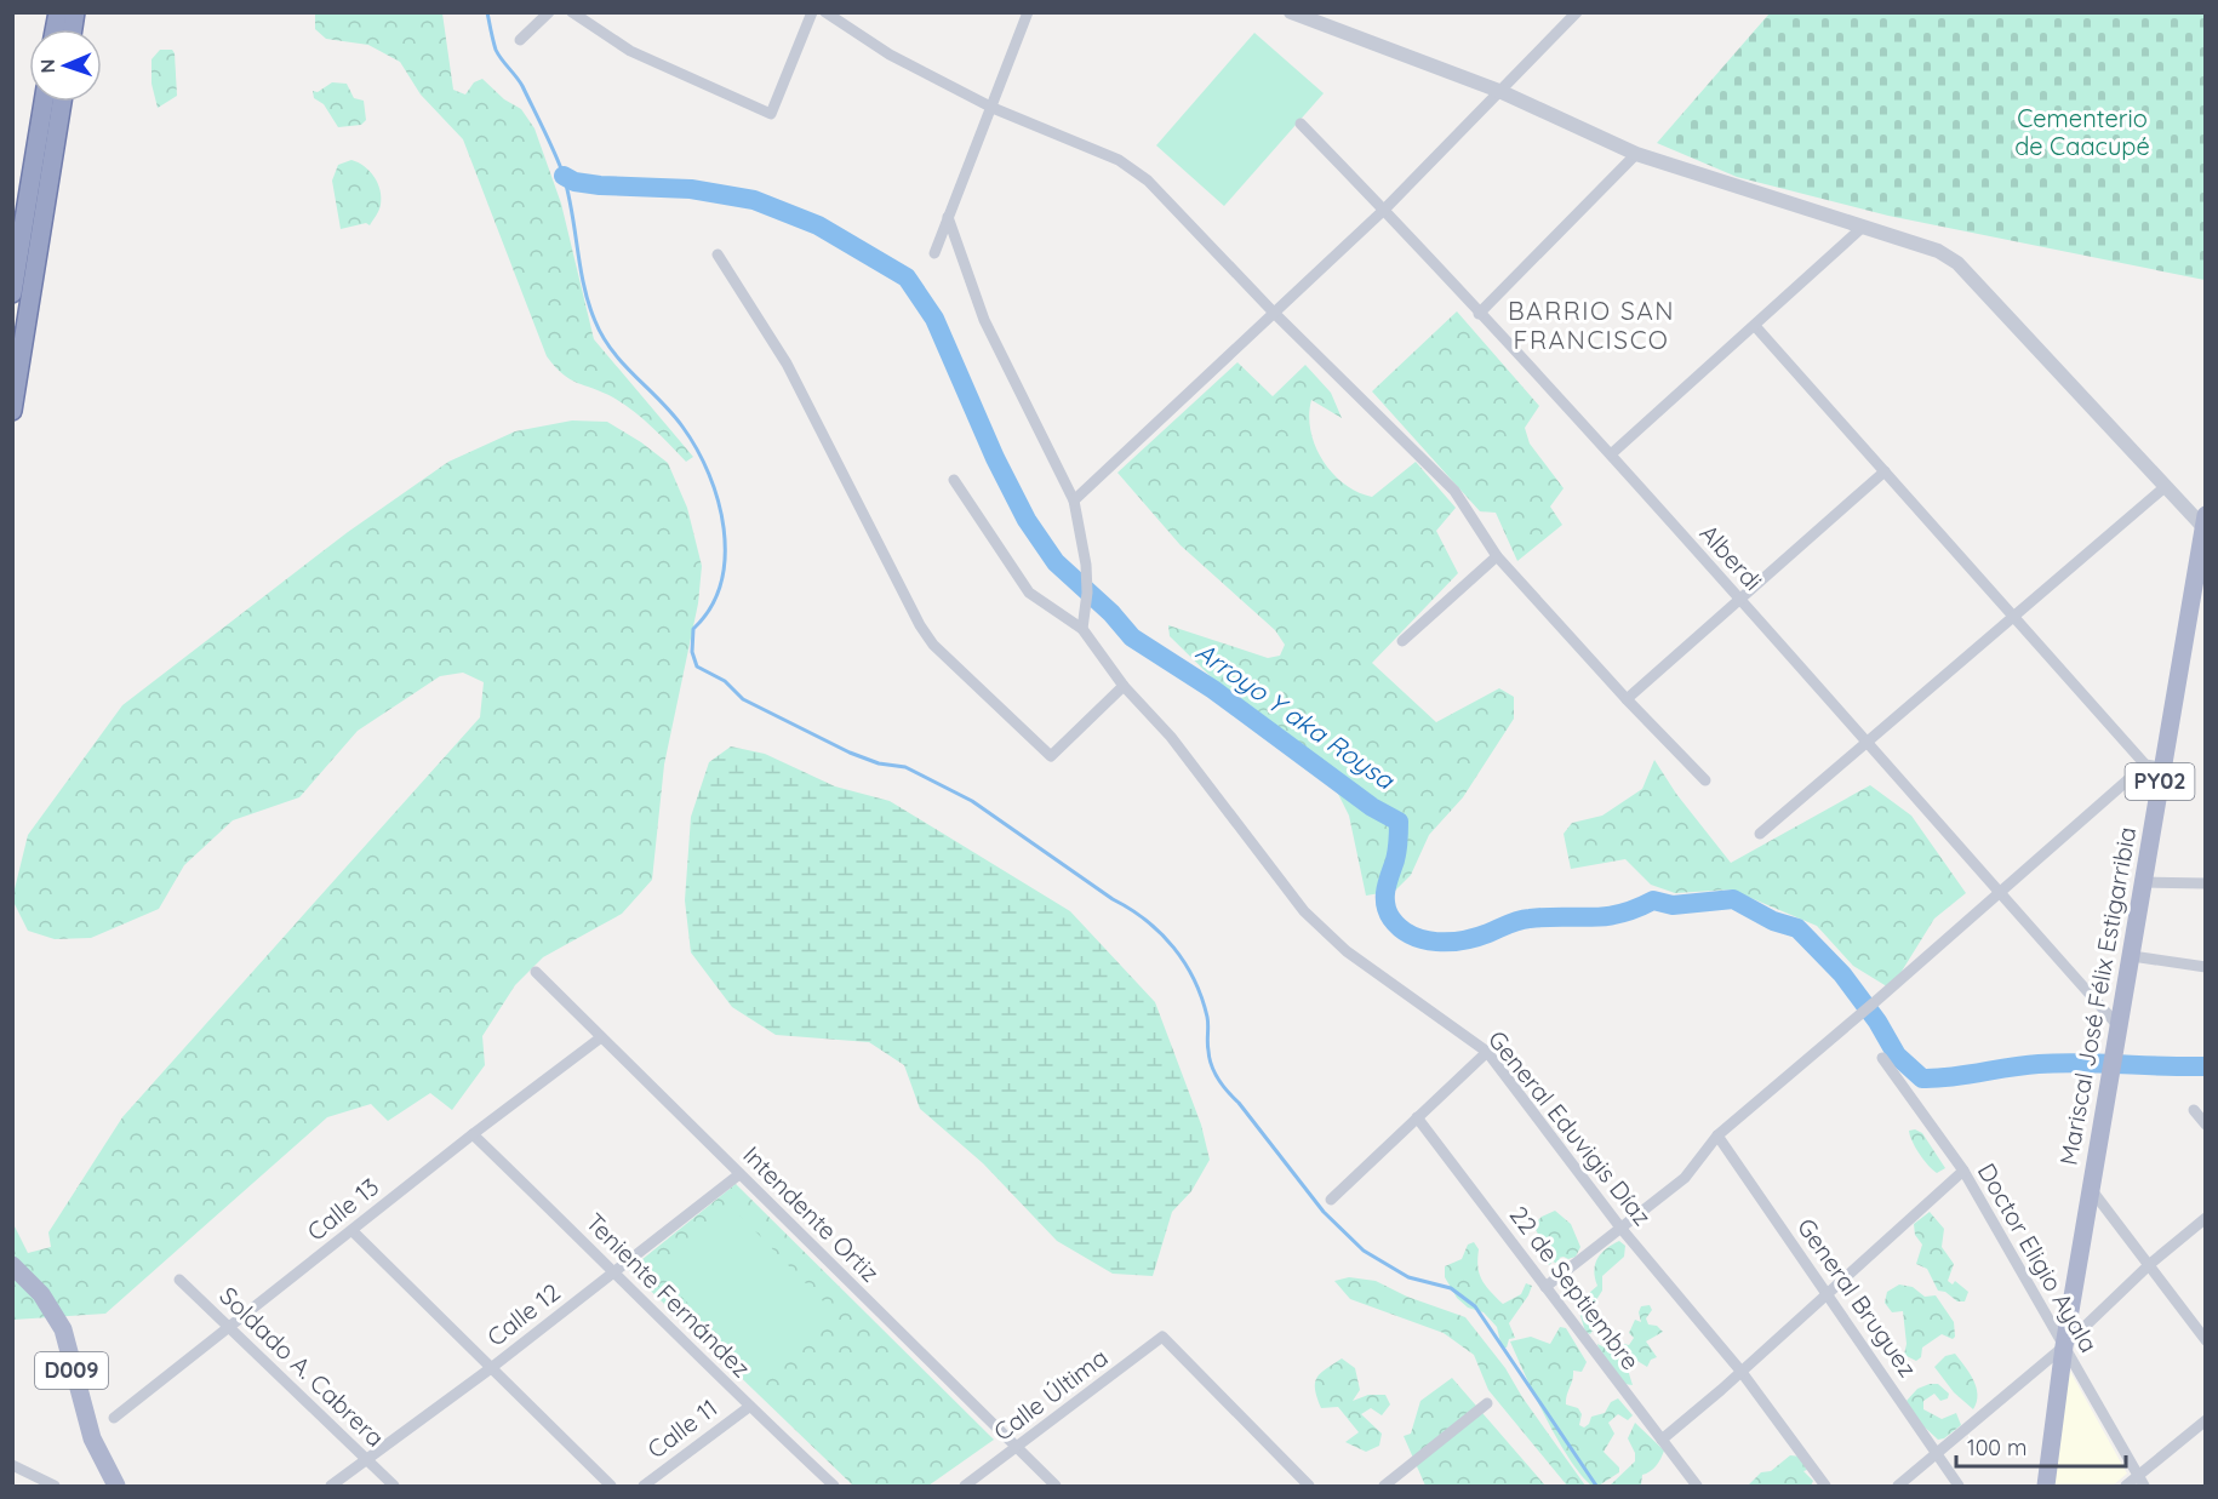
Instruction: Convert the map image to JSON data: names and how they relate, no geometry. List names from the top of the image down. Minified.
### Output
{"streets":{"main road":["PY02","Mariscal José Félix Estigarribia","D009"],"street":["Alberdi","General Eduvigis Díaz","Calle 13","Intendente Ortiz","Doctor Eligio Ayala","22 de Septiembre","Teniente Fernández","General Bruguez","Calle 12","Soldado A. Cabrera","Calle Última","Calle 11"]},"crossings":[["Alberdi","Mariscal José Félix Estigarribia"],["Mariscal José Félix Estigarribia","Doctor Eligio Ayala"],["Calle 13","Intendente Ortiz"],["Calle 13","Teniente Fernández"],["Calle 13","Soldado A. Cabrera"],["Intendente Ortiz","Calle 12"],["Intendente Ortiz","Calle Última"],["Teniente Fernández","Calle 12"],["Teniente Fernández","Calle 11"],["Calle 12","Soldado A. Cabrera"]],"districts":["BARRIO SAN FRANCISCO"],"water":["Arroyo Y aka Roysa"],"parks":["Cementerio de Caacupé"],"scale_bar":"100 m","north":"left"}
